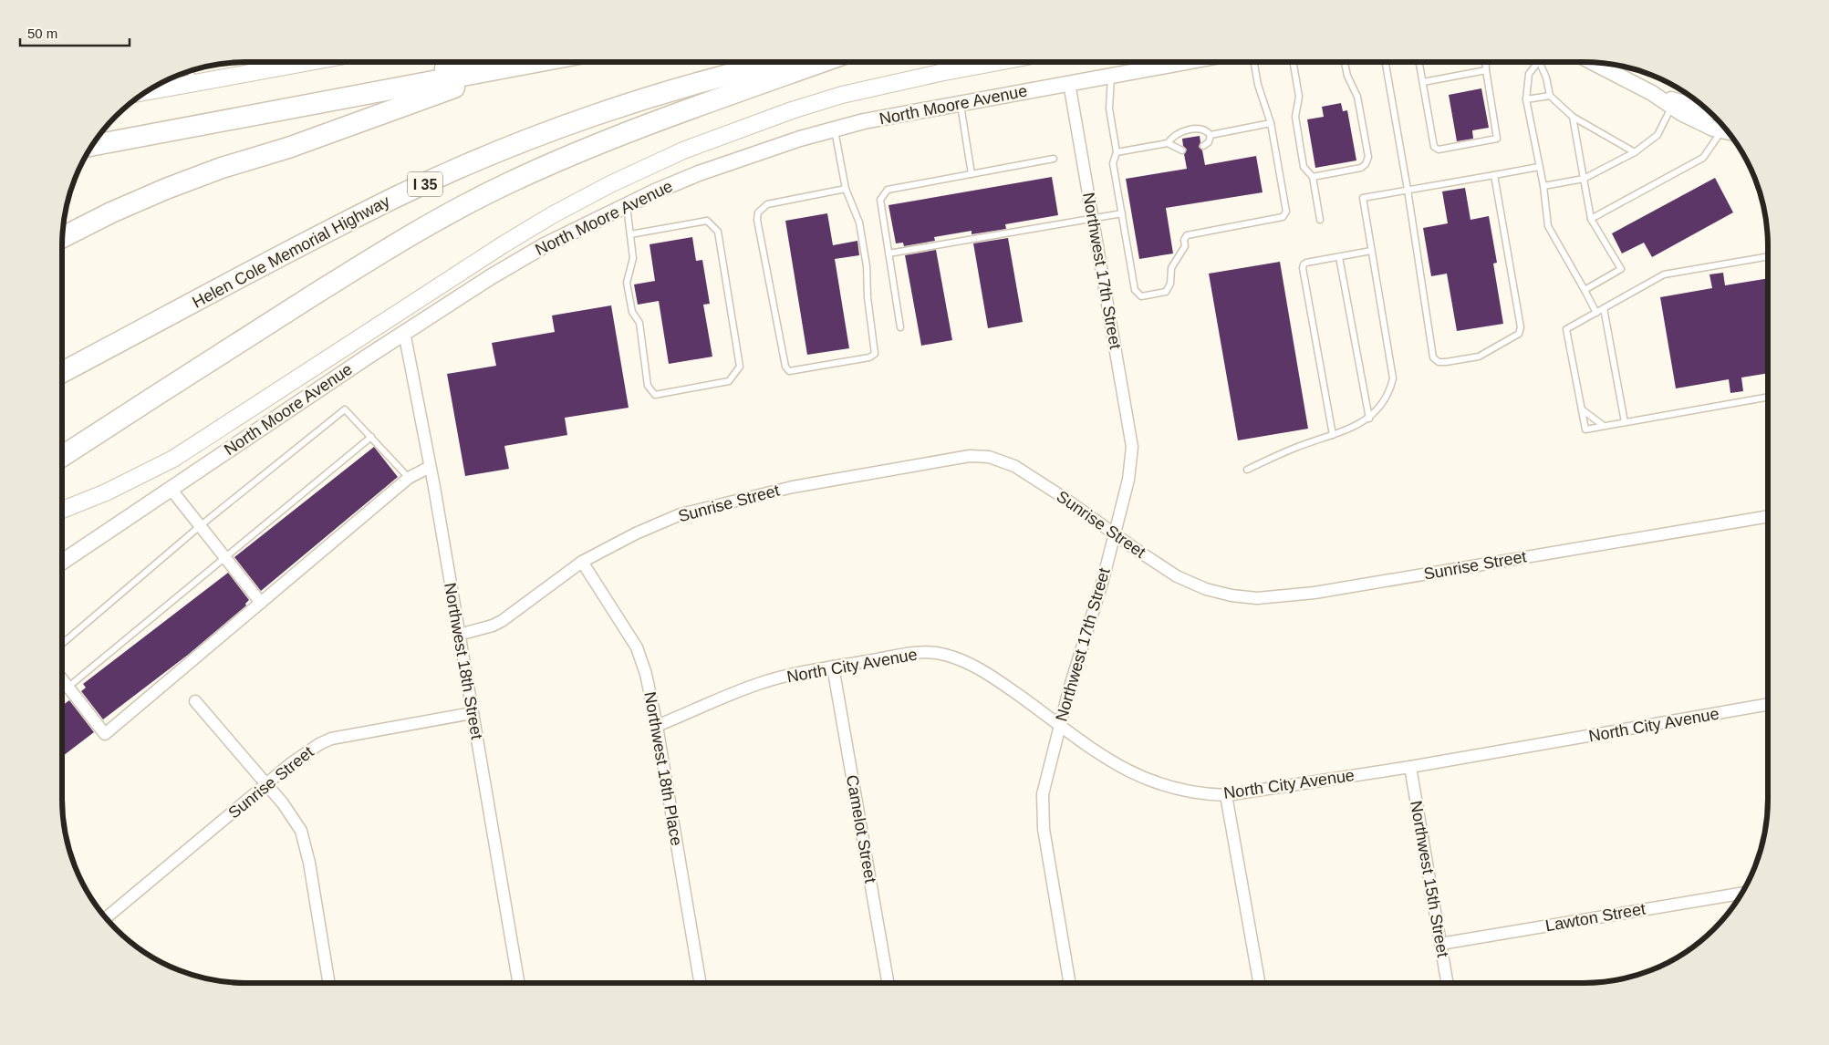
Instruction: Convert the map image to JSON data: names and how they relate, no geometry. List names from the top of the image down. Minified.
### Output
{"streets":{"highway":["I 35","Helen Cole Memorial Highway"],"street":["North Moore Avenue","Northwest 17th Street","Sunrise Street","Northwest 18th Street","North City Avenue","Northwest 18th Place","Camelot Street","Northwest 15th Street","Lawton Street"]},"crossings":[["North Moore Avenue","Northwest 17th Street"],["North Moore Avenue","Northwest 18th Street"],["Northwest 17th Street","Sunrise Street"],["Northwest 17th Street","North City Avenue"],["Sunrise Street","Northwest 18th Street"],["Sunrise Street","Northwest 18th Place"],["North City Avenue","Northwest 18th Place"],["North City Avenue","Camelot Street"],["North City Avenue","Northwest 15th Street"],["Northwest 15th Street","Lawton Street"]],"scale_bar":"50 m"}
